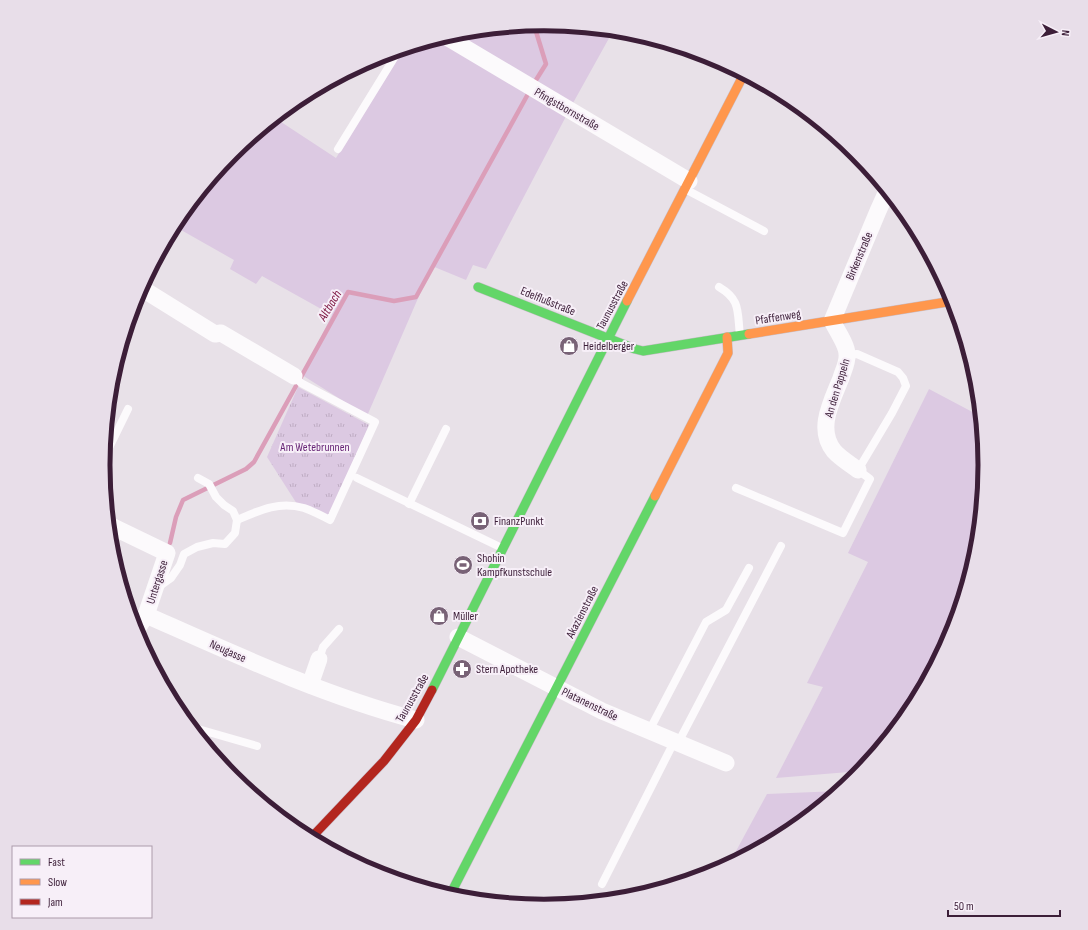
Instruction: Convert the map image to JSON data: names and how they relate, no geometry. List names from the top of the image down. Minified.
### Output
{"streets":{"street":["Pfingstbornstraße","Birkenstraße","Edelflußstraße","Taunusstraße","Pfaffenweg","An den Pappeln","Untergasse","Akazienstraße","Neugasse","Platanenstraße"]},"crossings":[["Pfingstbornstraße","Taunusstraße"],["Birkenstraße","Pfaffenweg"],["Birkenstraße","An den Pappeln"],["Edelflußstraße","Taunusstraße"],["Edelflußstraße","Pfaffenweg"],["Taunusstraße","Pfaffenweg"],["Taunusstraße","Neugasse"],["Taunusstraße","Platanenstraße"],["Pfaffenweg","An den Pappeln"],["Pfaffenweg","Akazienstraße"],["Untergasse","Neugasse"],["Akazienstraße","Platanenstraße"]],"water":["Altbach"],"parks":["Am Wetebrunnen"],"places":{"shop":["Heidelberger","Müller"],"bank":["FinanzPunkt"],"sports":["Shohin Kampfkunstschule"],"pharmacy":["Stern Apotheke"]},"legend":["Fast","Slow","Jam"],"scale_bar":"50 m","north":"right"}
